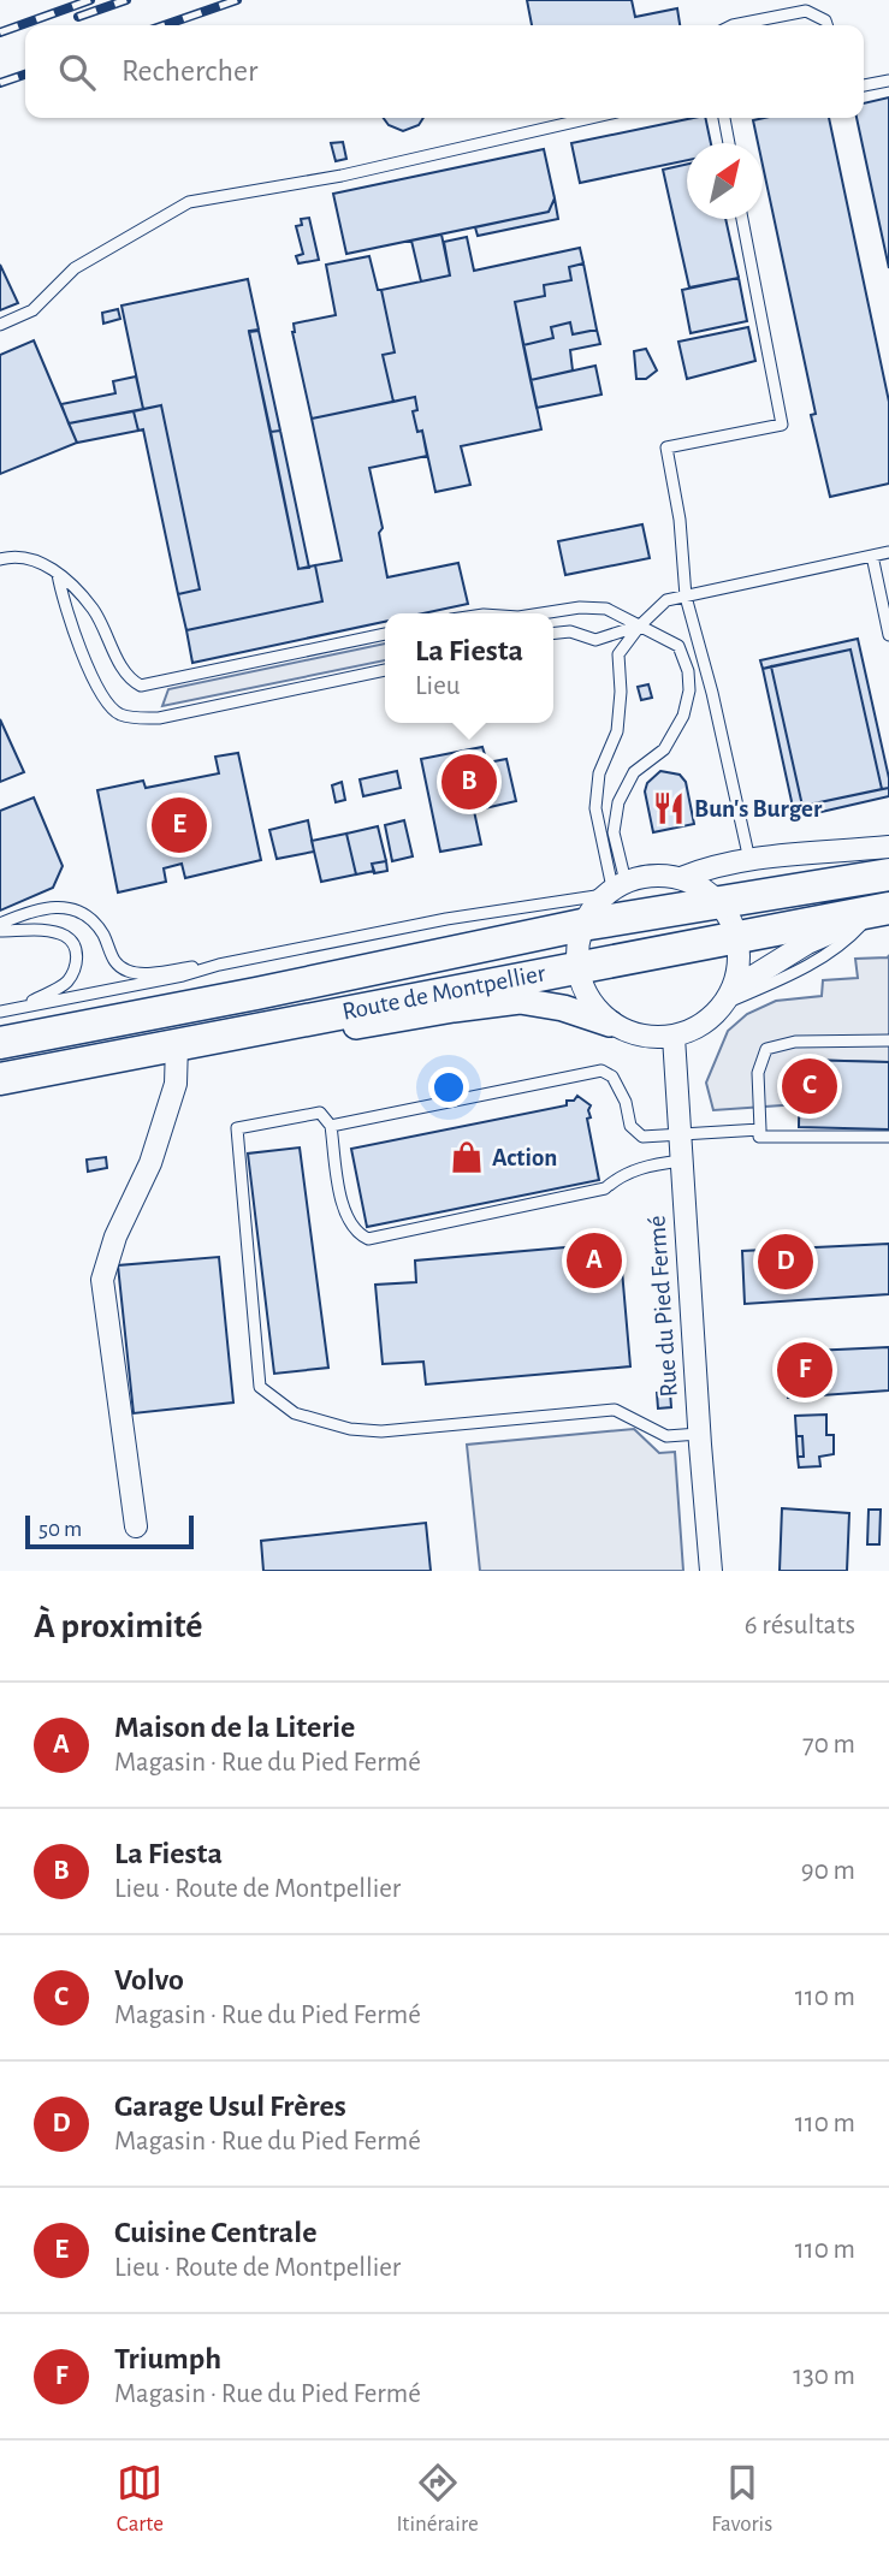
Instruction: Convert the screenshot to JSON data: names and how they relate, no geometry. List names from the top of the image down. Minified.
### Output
{"streets":{"main road":["Route de Montpellier"],"street":["Rue du Pied Fermé"]},"places":{"restaurant":["Bun's Burger"],"shop":["Action"]},"scale_bar":"50 m","north":"top right","page":{"search":"Rechercher","popup":["La Fiesta","Lieu"],"pins":["B","E","C","A","D","F"],"scale":"50 m","heading":["À proximité","6 résultats"],"list":[{"mark":"A","name":"Maison de la Literie","note":"Magasin · Rue du Pied Fermé","value":"70 m"},{"mark":"B","name":"La Fiesta","note":"Lieu · Route de Montpellier","value":"90 m"},{"mark":"C","name":"Volvo","note":"Magasin · Rue du Pied Fermé","value":"110 m"},{"mark":"D","name":"Garage Usul Frères","note":"Magasin · Rue du Pied Fermé","value":"110 m"},{"mark":"E","name":"Cuisine Centrale","note":"Lieu · Route de Montpellier","value":"110 m"},{"mark":"F","name":"Triumph","note":"Magasin · Rue du Pied Fermé","value":"130 m"}],"nav":["Carte","Itinéraire","Favoris"]}}
